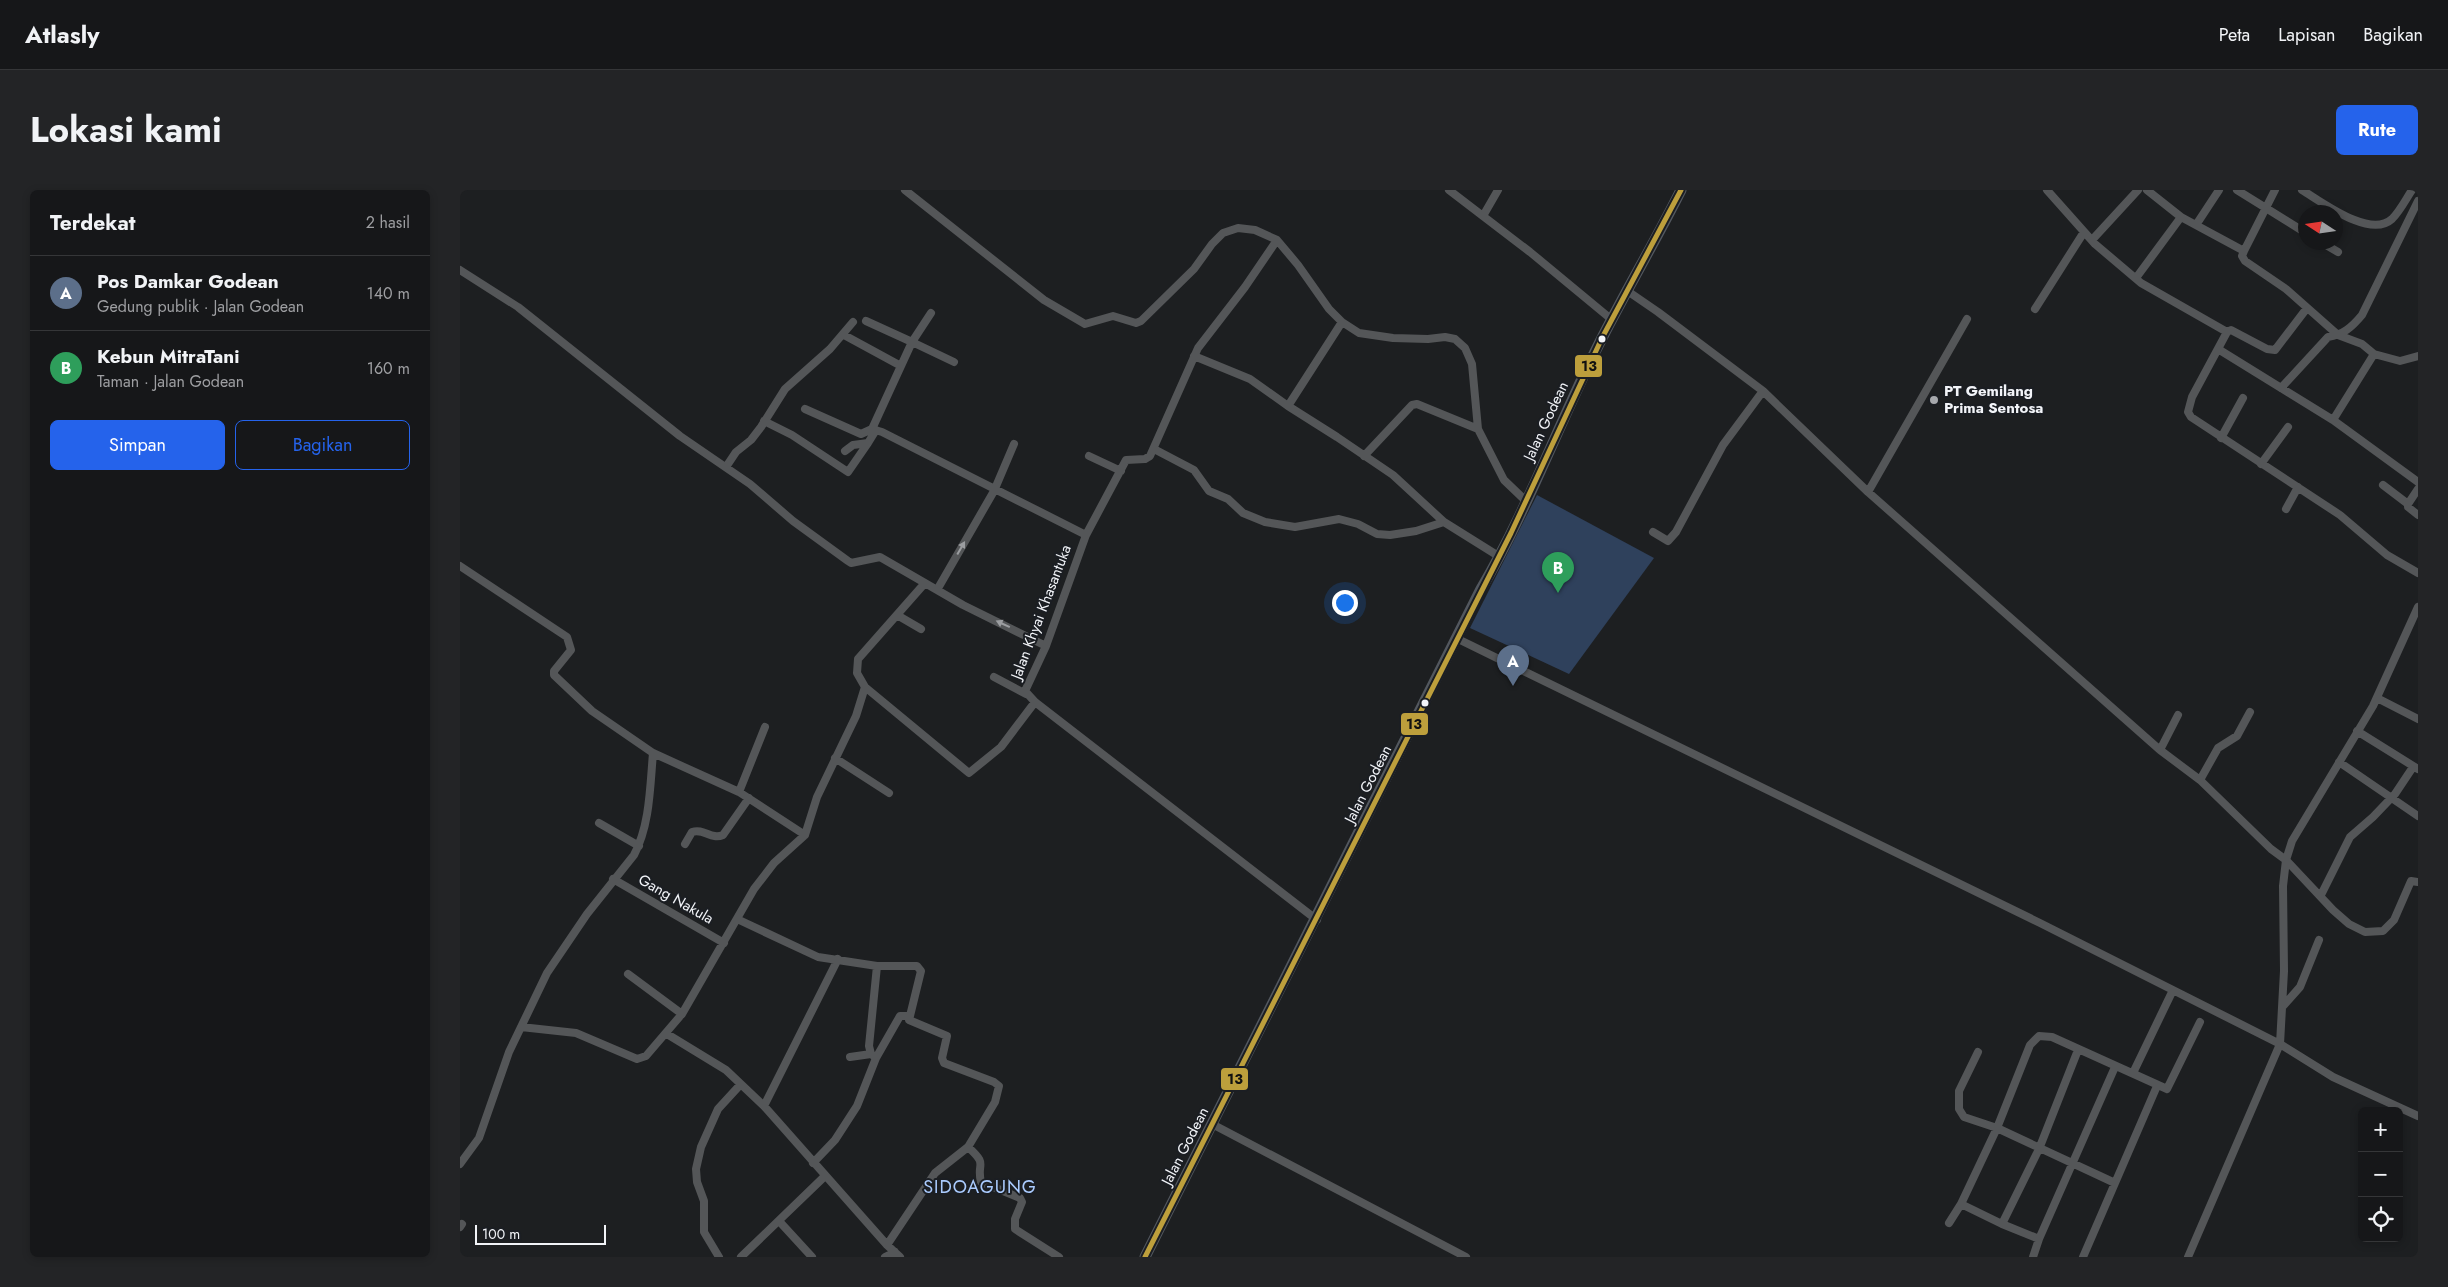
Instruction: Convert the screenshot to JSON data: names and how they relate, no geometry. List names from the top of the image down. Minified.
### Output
{"streets":{"main road":["Jalan Godean"],"street":["Jalan Khyai Khasantuka","Gang Nakula"]},"crossings":[["Jalan Godean","Jalan Khyai Khasantuka"]],"districts":["SIDOAGUNG"],"places":["PT Gemilang Prima Sentosa"],"lines":["transit line 13"],"scale_bar":"100 m","north":"left","page":{"header":"Atlasly","nav":["Peta","Lapisan","Bagikan"],"title":"Lokasi kami","buttons":["Rute",["Simpan","Bagikan"]],"heading":["Terdekat","2 hasil"],"list":[{"mark":"A","name":"Pos Damkar Godean","note":"Gedung publik · Jalan Godean","value":"140 m"},{"mark":"B","name":"Kebun MitraTani","note":"Taman · Jalan Godean","value":"160 m"}],"pins":["B","A"],"map_buttons":["+","−"],"scale":"100 m"}}
